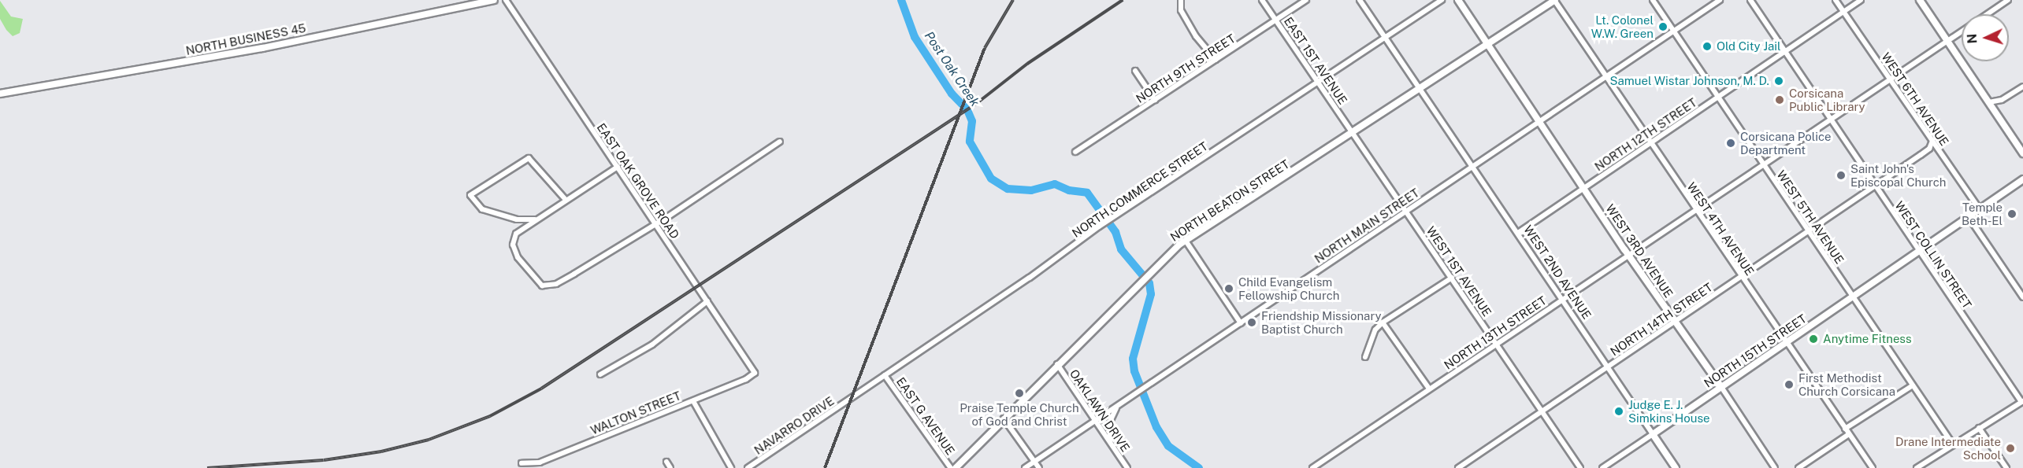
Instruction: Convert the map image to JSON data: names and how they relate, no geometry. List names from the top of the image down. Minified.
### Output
{"streets":{"main road":["NORTH BUSINESS 45","NORTH BEATON STREET","WEST 3RD AVENUE","WEST 2ND AVENUE","NORTH 15TH STREET"],"street":["EAST 1ST AVENUE","NORTH 9TH STREET","WEST 6TH AVENUE","NORTH 12TH STREET","EAST OAK GROVE ROAD","NORTH COMMERCE STREET","WEST 5TH AVENUE","NORTH MAIN STREET","WEST 4TH AVENUE","WEST COLLIN STREET","WEST 1ST AVENUE","NORTH 14TH STREET","NORTH 13TH STREET","OAKLAWN DRIVE","WALTON STREET","EAST G AVENUE","NAVARRO DRIVE"]},"crossings":[["EAST 1ST AVENUE","NORTH 9TH STREET"],["EAST 1ST AVENUE","NORTH COMMERCE STREET"],["EAST 1ST AVENUE","NORTH BEATON STREET"],["EAST 1ST AVENUE","WEST 1ST AVENUE"],["WEST 6TH AVENUE","NORTH 12TH STREET"],["WEST 6TH AVENUE","NORTH 14TH STREET"],["WEST 6TH AVENUE","NORTH 13TH STREET"],["WEST 6TH AVENUE","NORTH 15TH STREET"],["NORTH 12TH STREET","WEST 5TH AVENUE"],["NORTH 12TH STREET","WEST 4TH AVENUE"],["NORTH 12TH STREET","WEST 3RD AVENUE"],["NORTH 12TH STREET","WEST COLLIN STREET"],["NORTH 12TH STREET","WEST 2ND AVENUE"],["EAST OAK GROVE ROAD","WALTON STREET"],["NORTH COMMERCE STREET","WEST 2ND AVENUE"],["NORTH COMMERCE STREET","EAST G AVENUE"],["NORTH COMMERCE STREET","NAVARRO DRIVE"],["NORTH BEATON STREET","WEST 4TH AVENUE"],["NORTH BEATON STREET","WEST 3RD AVENUE"],["NORTH BEATON STREET","WEST 1ST AVENUE"],["NORTH BEATON STREET","WEST 2ND AVENUE"],["NORTH BEATON STREET","OAKLAWN DRIVE"],["WEST 5TH AVENUE","NORTH MAIN STREET"],["WEST 5TH AVENUE","NORTH 14TH STREET"],["WEST 5TH AVENUE","NORTH 13TH STREET"],["WEST 5TH AVENUE","NORTH 15TH STREET"],["NORTH MAIN STREET","WEST 4TH AVENUE"],["NORTH MAIN STREET","WEST 3RD AVENUE"],["NORTH MAIN STREET","WEST 1ST AVENUE"],["NORTH MAIN STREET","WEST 2ND AVENUE"],["NORTH MAIN STREET","OAKLAWN DRIVE"],["WEST 4TH AVENUE","NORTH 14TH STREET"],["WEST 4TH AVENUE","NORTH 13TH STREET"],["WEST 4TH AVENUE","NORTH 15TH STREET"],["WEST 3RD AVENUE","NORTH 14TH STREET"],["WEST 3RD AVENUE","NORTH 13TH STREET"],["WEST 3RD AVENUE","NORTH 15TH STREET"],["WEST COLLIN STREET","NORTH 14TH STREET"],["WEST COLLIN STREET","NORTH 13TH STREET"],["WEST COLLIN STREET","NORTH 15TH STREET"],["WEST 1ST AVENUE","NORTH 14TH STREET"],["WEST 1ST AVENUE","NORTH 13TH STREET"],["WEST 2ND AVENUE","NORTH 14TH STREET"],["WEST 2ND AVENUE","NORTH 13TH STREET"],["WEST 2ND AVENUE","NORTH 15TH STREET"]],"water":["Post Oak Creek"],"places":["Lt. Colonel W.W. Green","Old City Jail","Samuel Wistar Johnson, M. D.","Corsicana Public Library","Corsicana Police Department","Saint John's Episcopal Church","Temple Beth-El","Child Evangelism Fellowship Church","Friendship Missionary Baptist Church","Anytime Fitness","First Methodist Church Corsicana","Praise Temple Church of God and Christ","Judge E. J. Simkins House","Drane Intermediate School"],"north":"left"}
